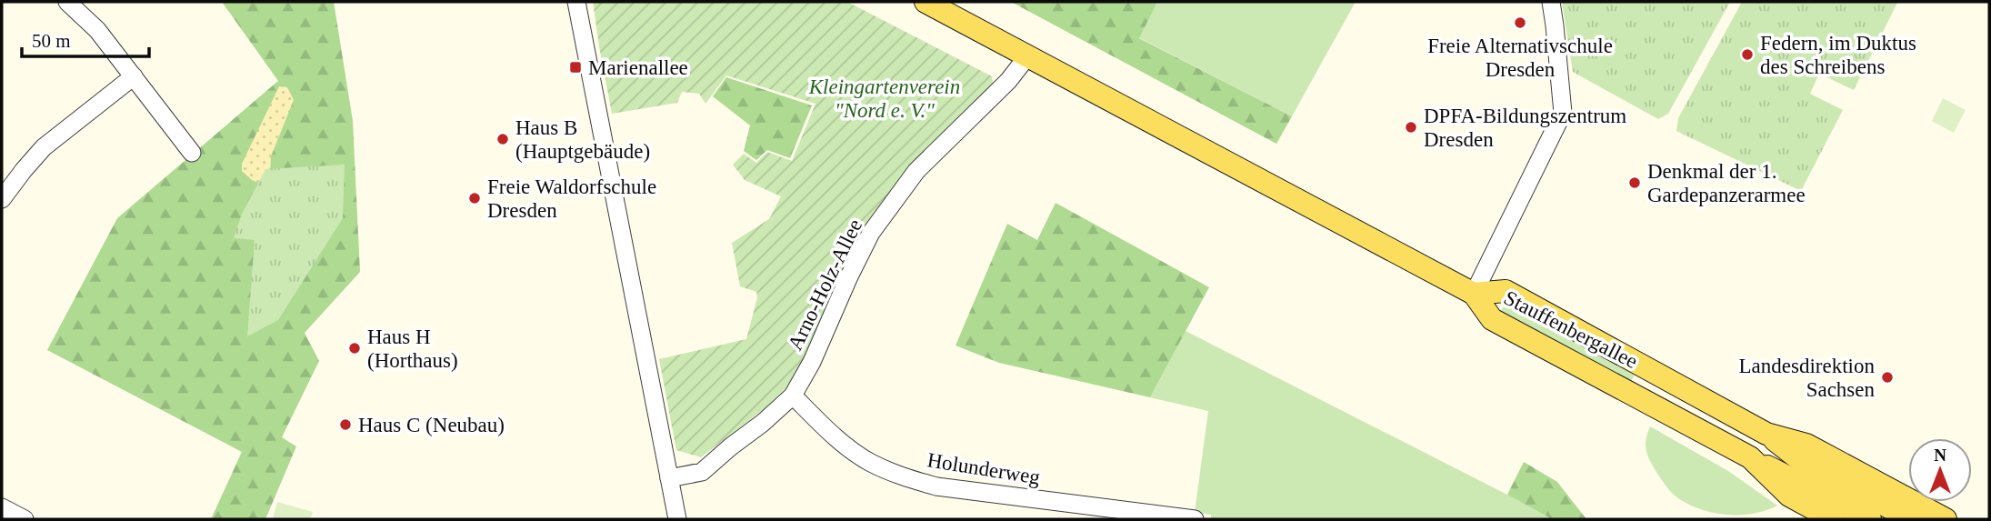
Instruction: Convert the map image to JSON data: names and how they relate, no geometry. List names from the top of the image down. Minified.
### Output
{"streets":{"main road":["Stauffenbergallee"],"street":["Arno-Holz-Allee","Holunderweg"]},"crossings":[["Arno-Holz-Allee","Holunderweg"]],"parks":["Kleingartenverein \"Nord e. V.\""],"places":{"other":["Freie Alternativschule Dresden","Federn, im Duktus des Schreibens","DPFA-Bildungszentrum Dresden","Haus B (Hauptgebäude)","Denkmal der 1. Gardepanzerarmee","Freie Waldorfschule Dresden","Haus H (Horthaus)","Landesdirektion Sachsen","Haus C (Neubau)"],"transit":["Marienallee"]},"scale_bar":"50 m","north":"top"}
